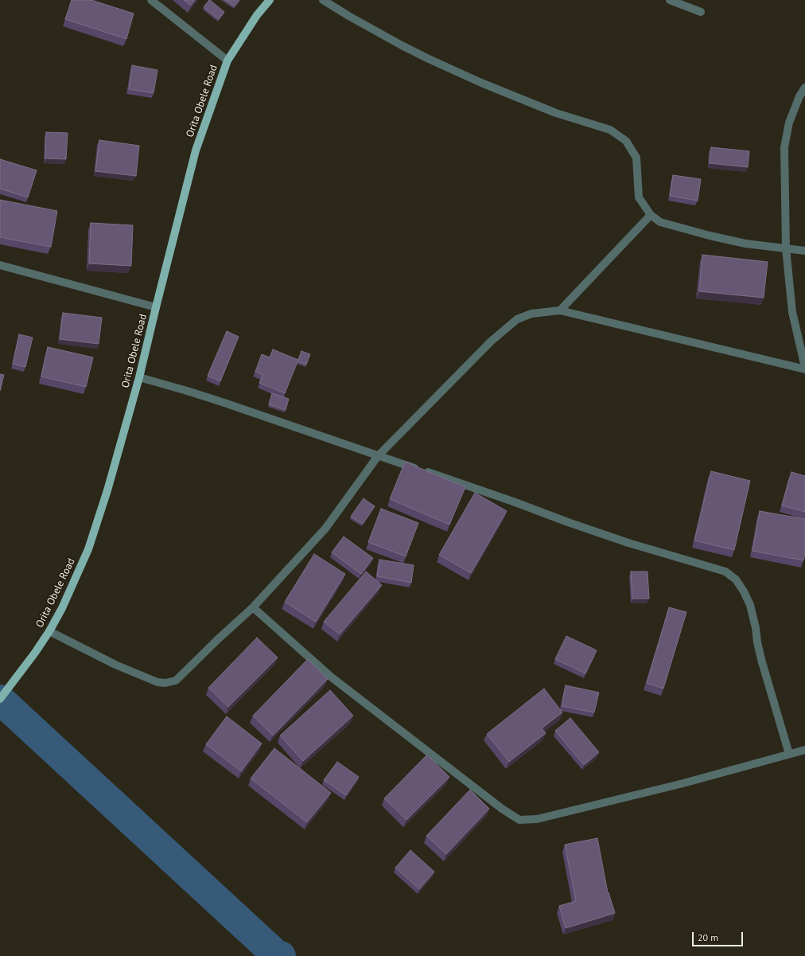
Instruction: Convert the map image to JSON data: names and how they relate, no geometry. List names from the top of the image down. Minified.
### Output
{"streets":{"main road":["Orita Obele Road"]},"scale_bar":"20 m"}
